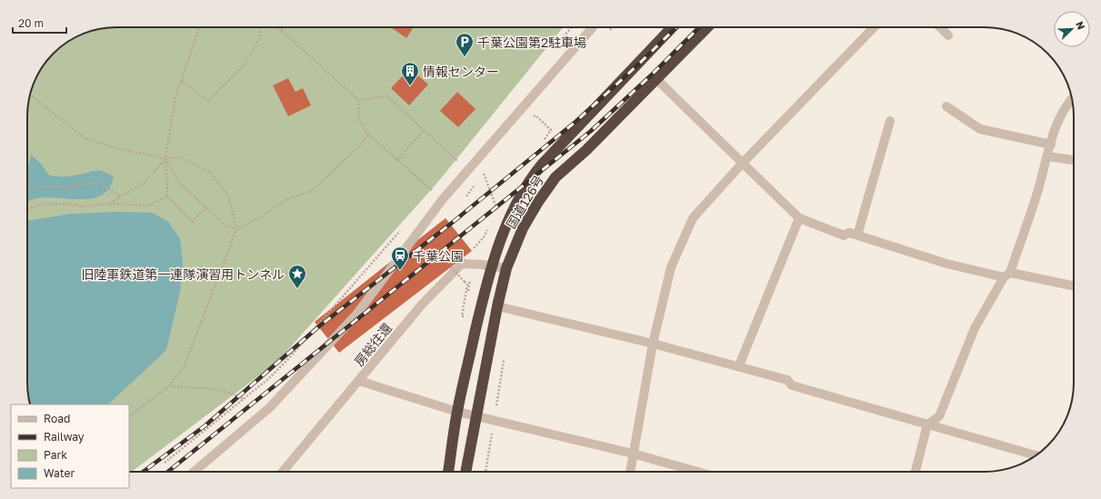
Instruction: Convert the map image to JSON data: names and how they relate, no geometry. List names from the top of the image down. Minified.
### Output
{"streets":{"highway":["国道126号"],"street":["房総往還"]},"crossings":[["国道126号","房総往還"]],"places":{"parking":["千葉公園第2駐車場"],"building":["情報センター"],"station":["千葉公園"],"place":["旧陸軍鉄道第一連隊演習用トンネル"]},"legend":["Road","Railway","Park","Water"],"scale_bar":"20 m","north":"top right"}
